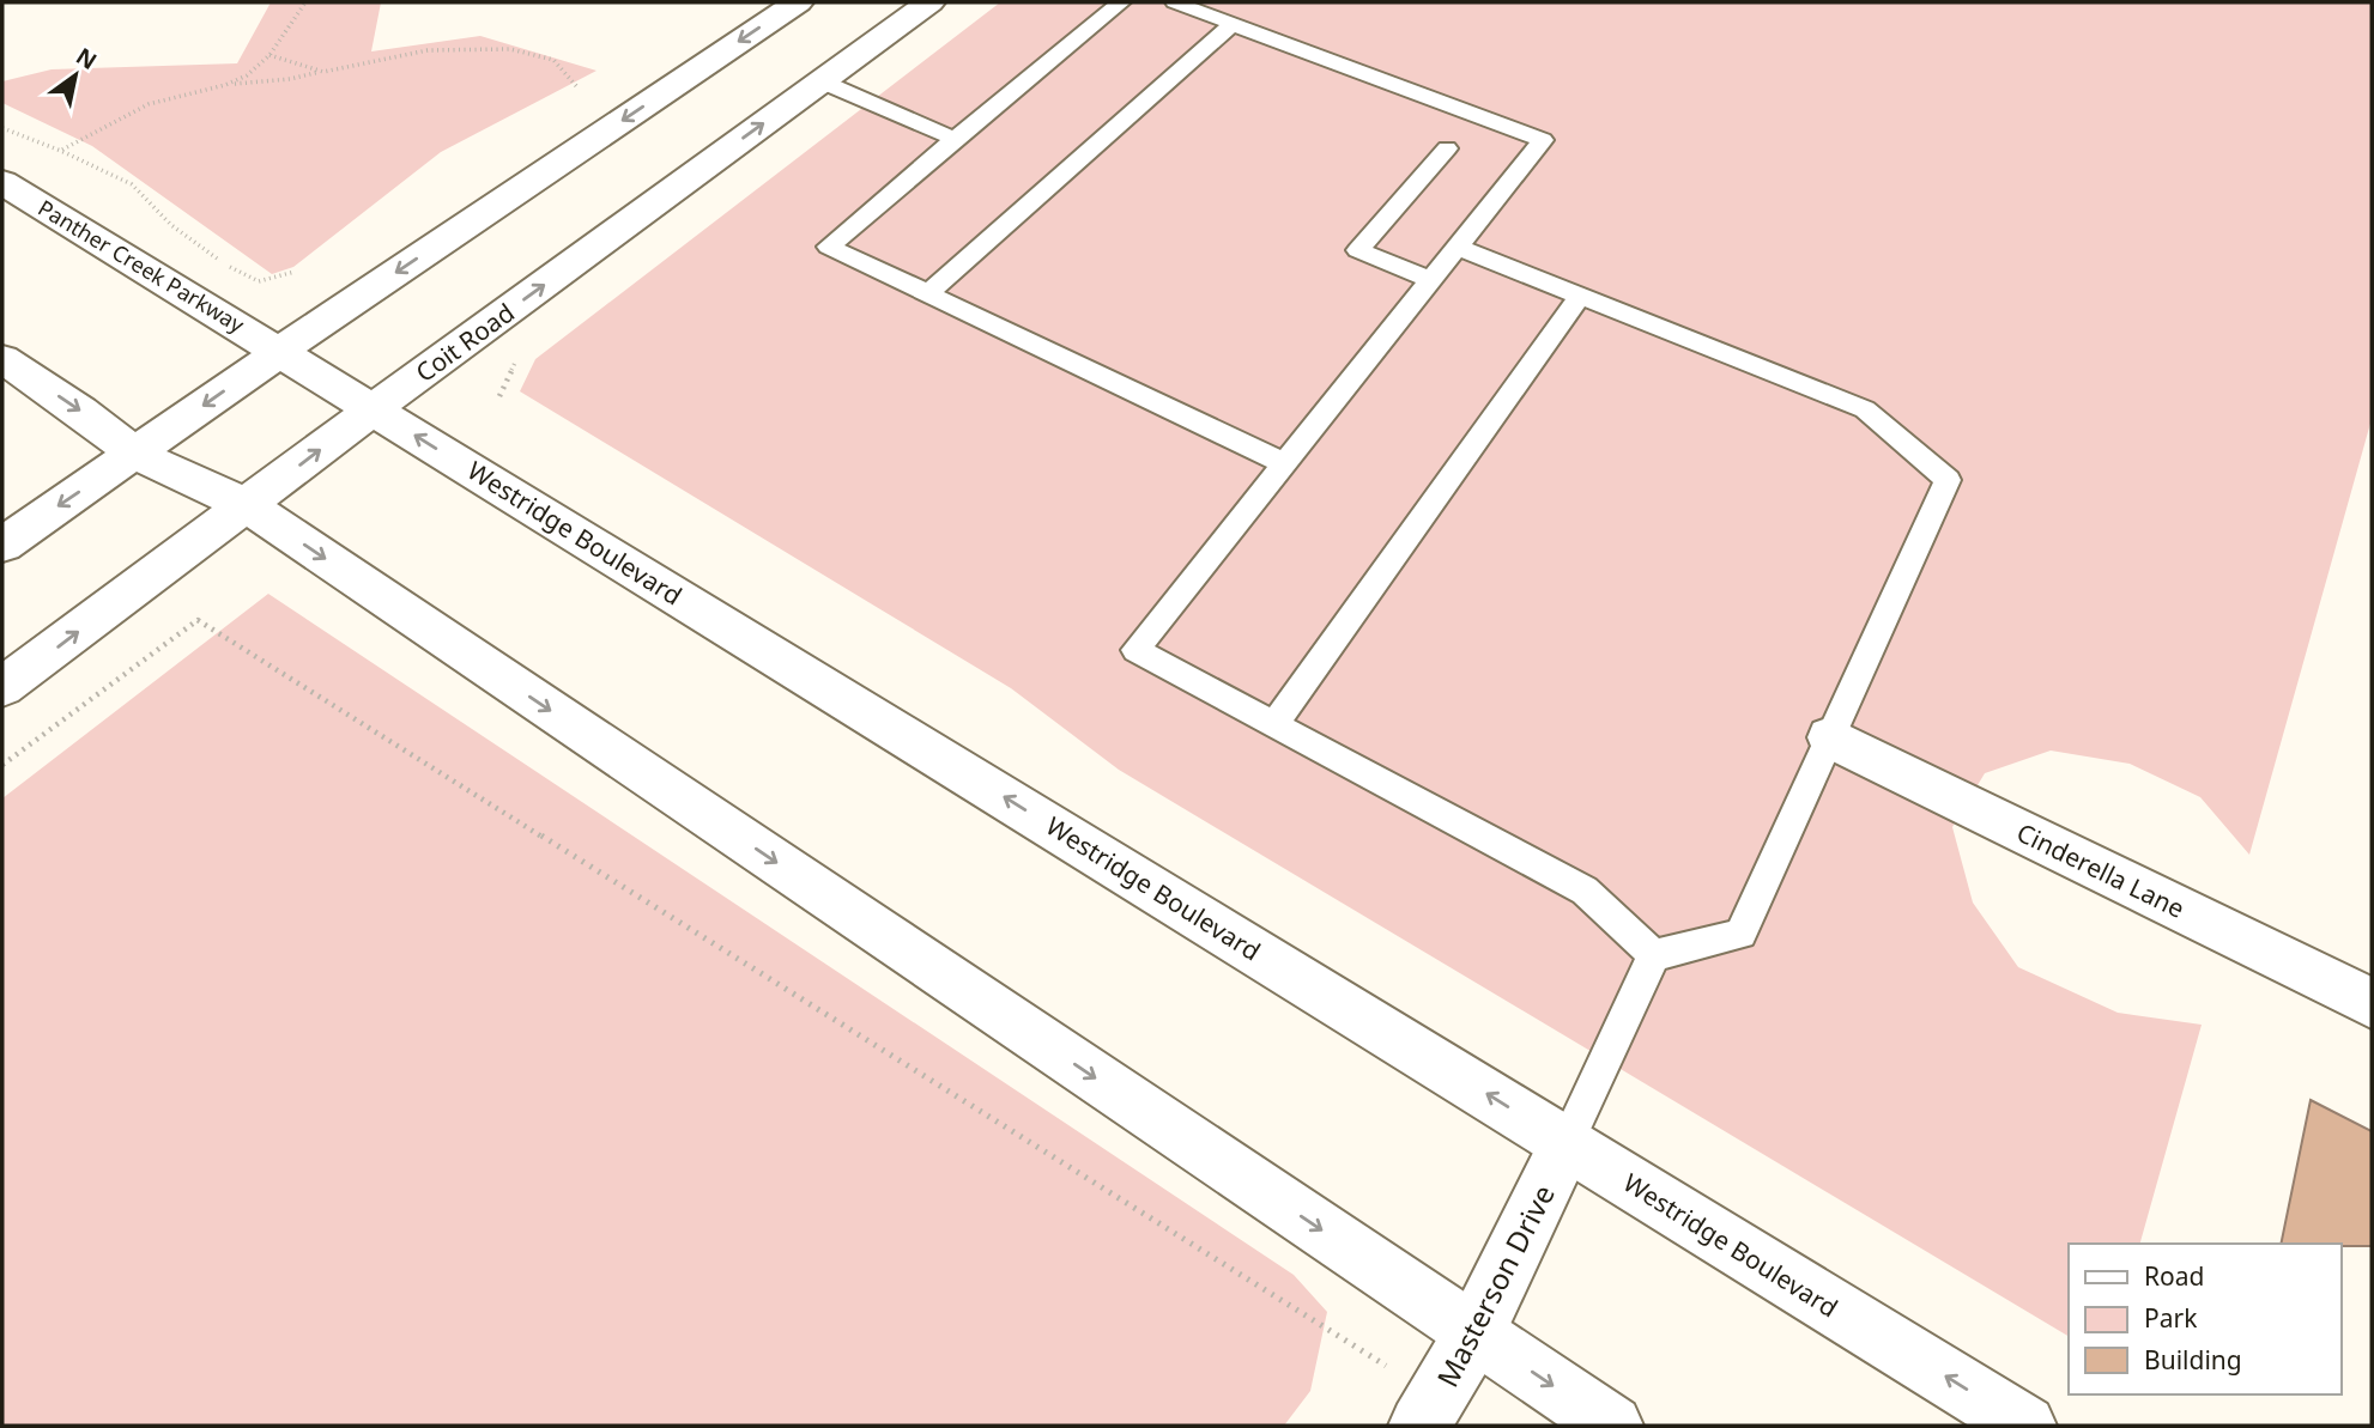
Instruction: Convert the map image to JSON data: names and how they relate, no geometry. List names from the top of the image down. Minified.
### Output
{"streets":{"main road":["Panther Creek Parkway","Coit Road","Westridge Boulevard","Cinderella Lane","Masterson Drive"]},"crossings":[["Panther Creek Parkway","Westridge Boulevard"],["Coit Road","Westridge Boulevard"],["Westridge Boulevard","Masterson Drive"]],"legend":["Road","Park","Building"],"north":"top right"}
